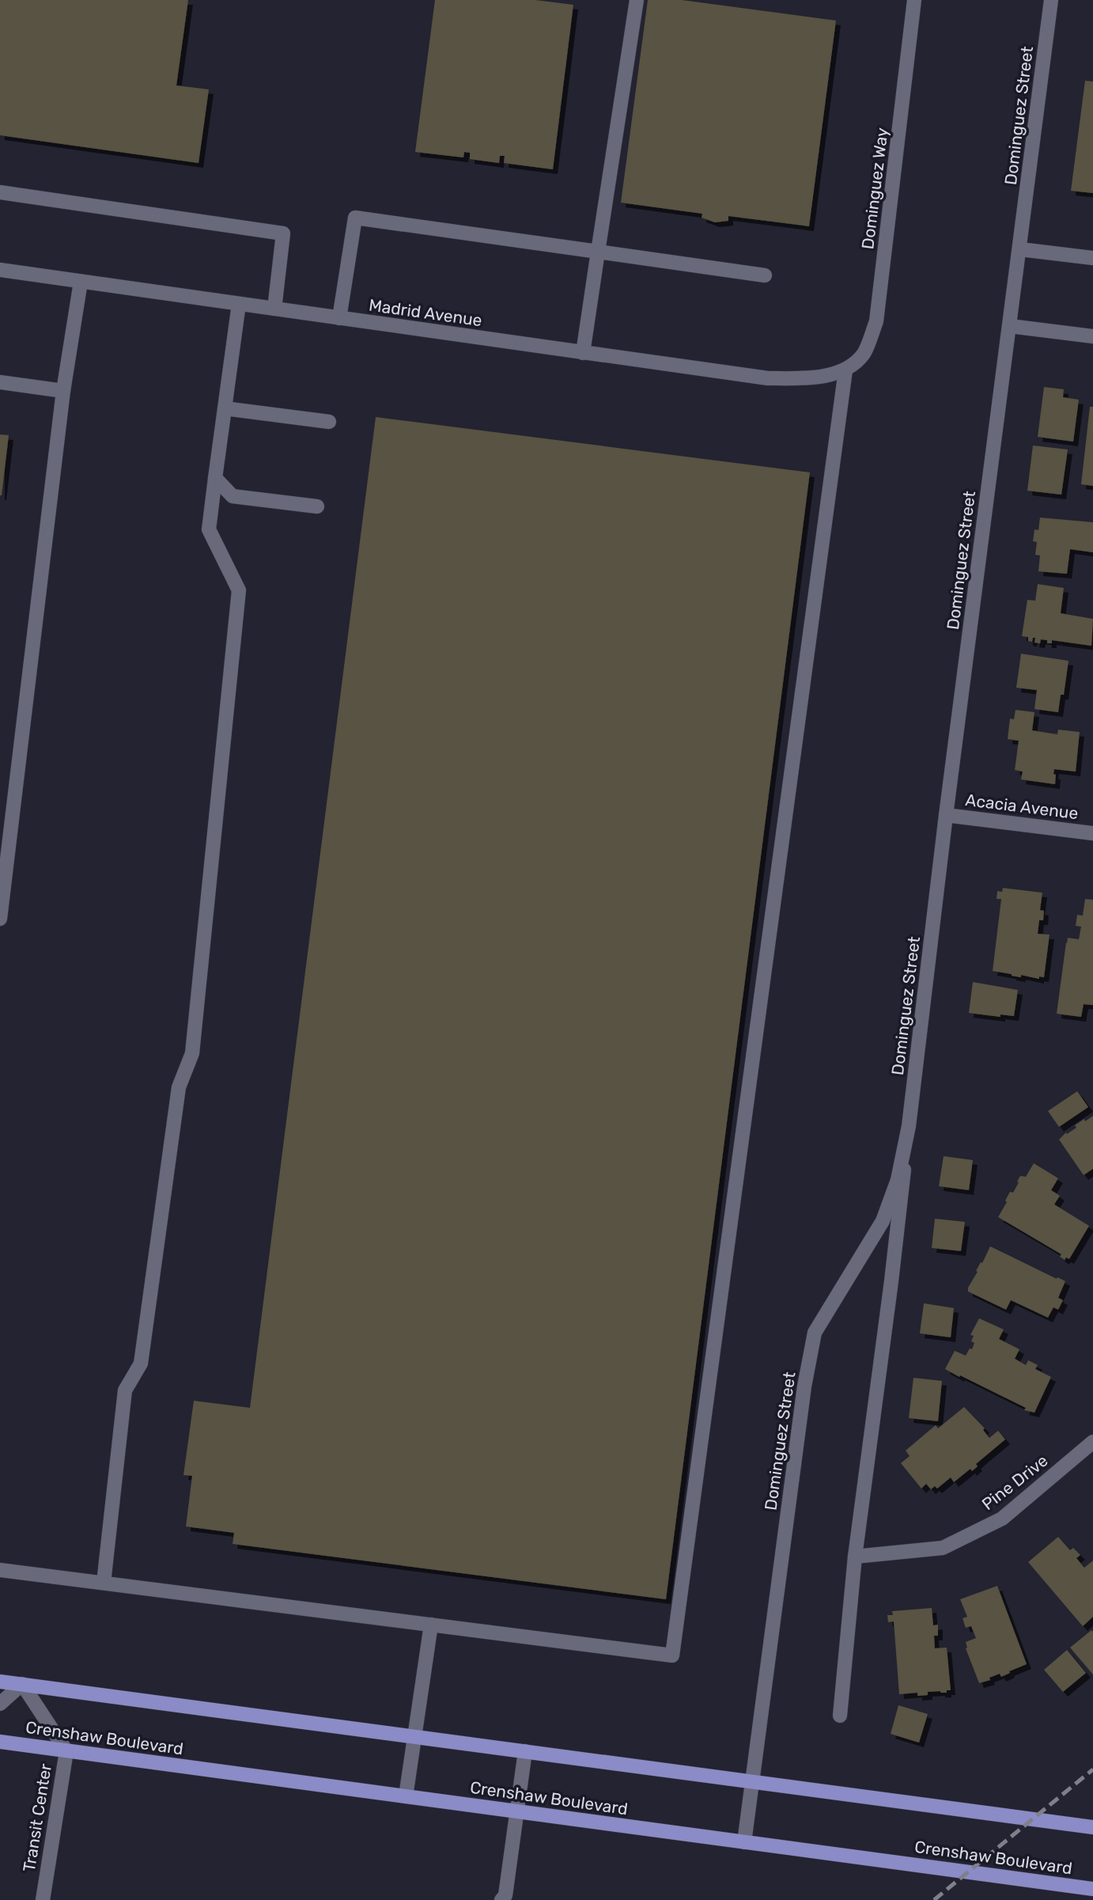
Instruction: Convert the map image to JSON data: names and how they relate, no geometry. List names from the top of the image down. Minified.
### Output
{"streets":{"main road":["Crenshaw Boulevard"],"street":["Dominguez Street","Dominguez Way","Madrid Avenue","Acacia Avenue","Pine Drive","Transit Center"]},"crossings":[["Dominguez Street","Acacia Avenue"],["Dominguez Street","Pine Drive"],["Dominguez Street","Crenshaw Boulevard"],["Dominguez Way","Madrid Avenue"],["Crenshaw Boulevard","Transit Center"]]}
